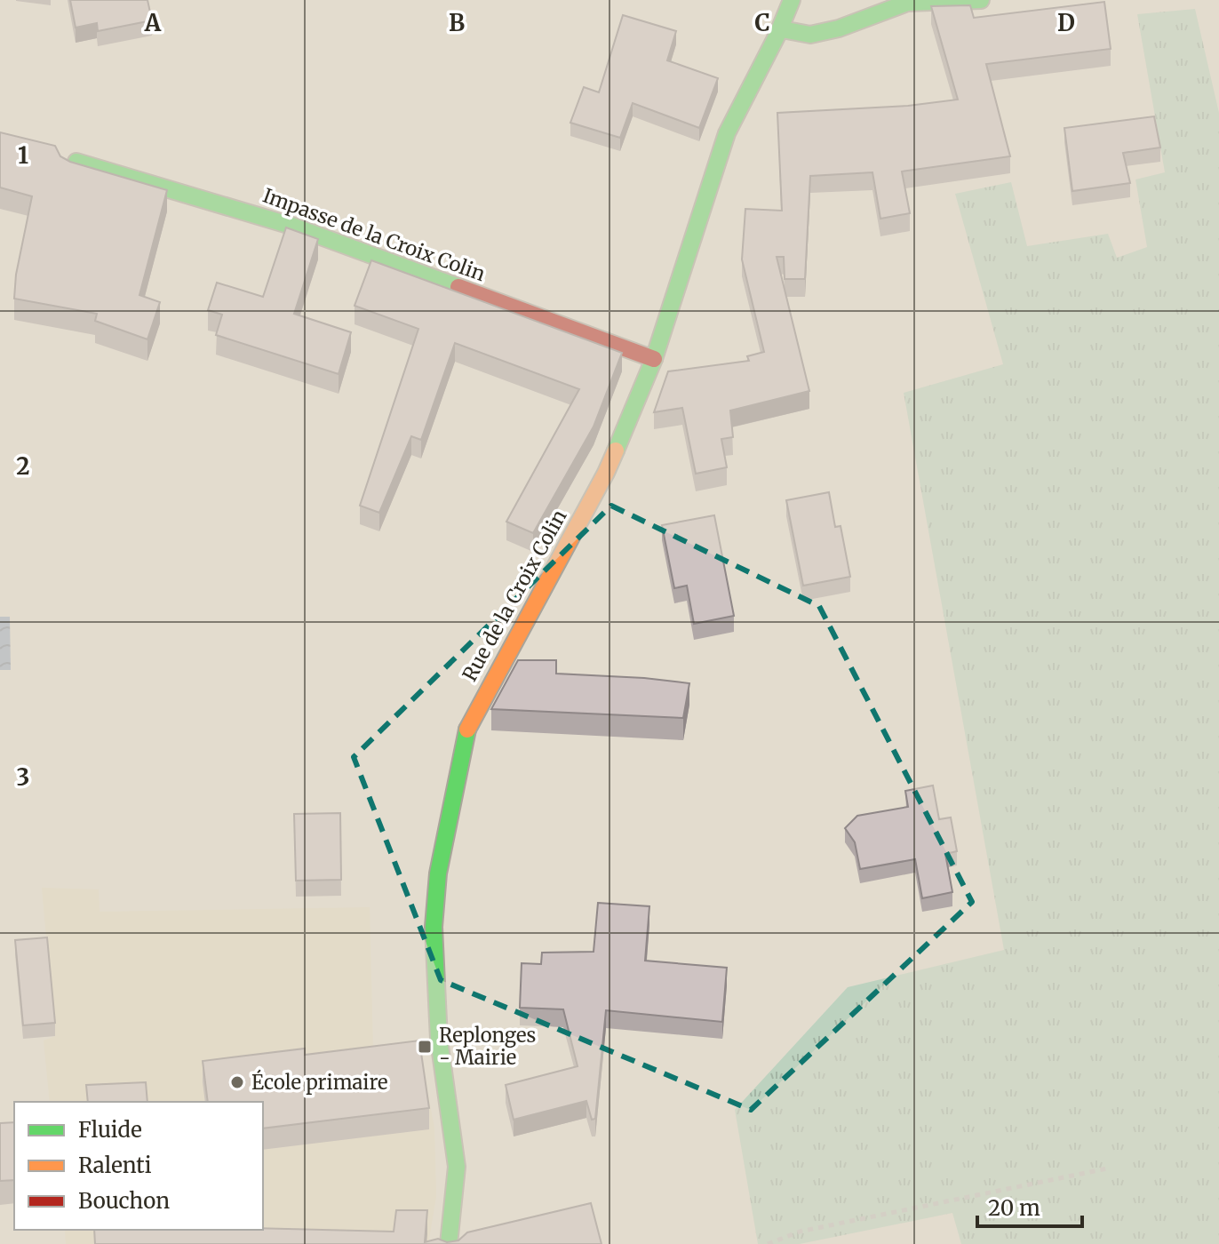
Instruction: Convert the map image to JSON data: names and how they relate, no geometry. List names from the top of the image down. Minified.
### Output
{"streets":{"street":["Impasse de la Croix Colin","Rue de la Croix Colin"]},"crossings":[["Impasse de la Croix Colin","Rue de la Croix Colin"]],"places":{"transit":["Replonges - Mairie"],"other":["École primaire"]},"legend":["Fluide","Ralenti","Bouchon"],"scale_bar":"20 m","grid":{"columns":["A","B","C","D"],"rows":["1","2","3"]}}
